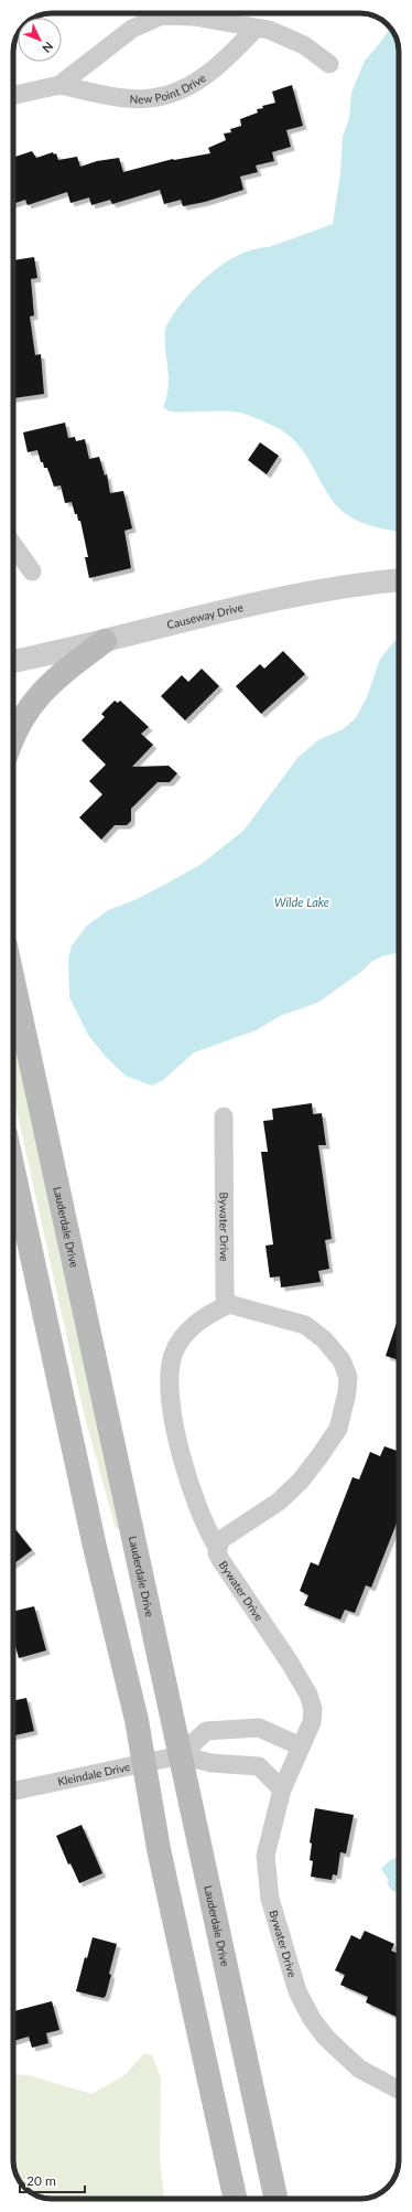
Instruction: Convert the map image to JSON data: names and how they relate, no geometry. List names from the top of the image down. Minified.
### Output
{"streets":{"main road":["Lauderdale Drive"],"street":["New Point Drive","Causeway Drive","Bywater Drive","Kleindale Drive"]},"crossings":[["Lauderdale Drive","Kleindale Drive"],["Bywater Drive","Kleindale Drive"]],"water":["Wilde Lake"],"scale_bar":"20 m","north":"bottom right"}
